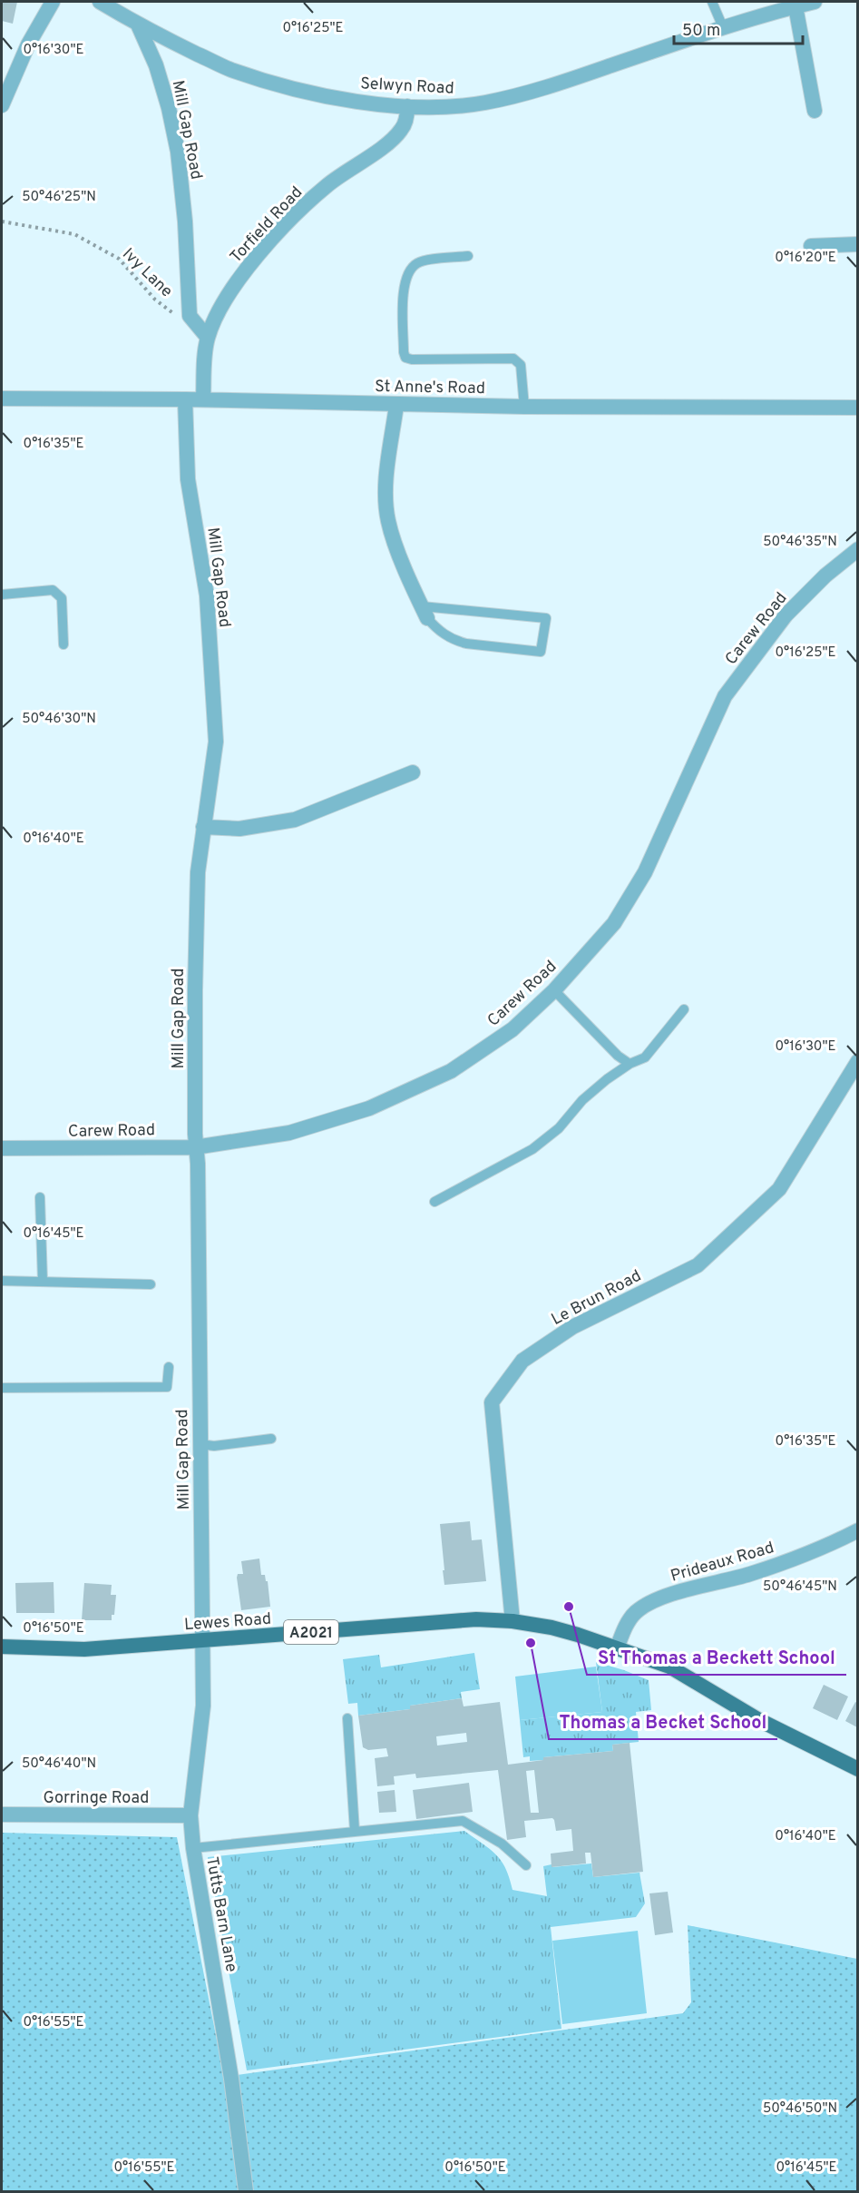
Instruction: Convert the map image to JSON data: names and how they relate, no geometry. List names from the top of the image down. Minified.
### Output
{"streets":{"main road":["Lewes Road","A2021"],"street":["Selwyn Road","Mill Gap Road","Torfield Road","St Anne's Road","Carew Road","Le Brun Road","Prideaux Road","Gorringe Road","Tutts Barn Lane"],"path":["Ivy Lane"]},"crossings":[["Selwyn Road","Mill Gap Road"],["Selwyn Road","Torfield Road"],["Mill Gap Road","Torfield Road"],["Mill Gap Road","St Anne's Road"],["Mill Gap Road","Carew Road"],["Mill Gap Road","Lewes Road"],["Mill Gap Road","Tutts Barn Lane"],["Torfield Road","St Anne's Road"],["Le Brun Road","Lewes Road"],["Prideaux Road","Lewes Road"],["Prideaux Road","A2021"],["Lewes Road","A2021"],["Lewes Road","Tutts Barn Lane"],["Gorringe Road","Tutts Barn Lane"]],"places":["St Thomas a Beckett School","Thomas a Becket School"],"scale_bar":"50 m","coordinates":["0°16'25\"E","0°16'30\"E","50°46'25\"N","0°16'20\"E","0°16'35\"E","50°46'35\"N","50°46'30\"N","0°16'40\"E","0°16'45\"E","50°46'45\"N","0°16'50\"E","50°46'40\"N","0°16'55\"E","50°46'50\"N"]}
